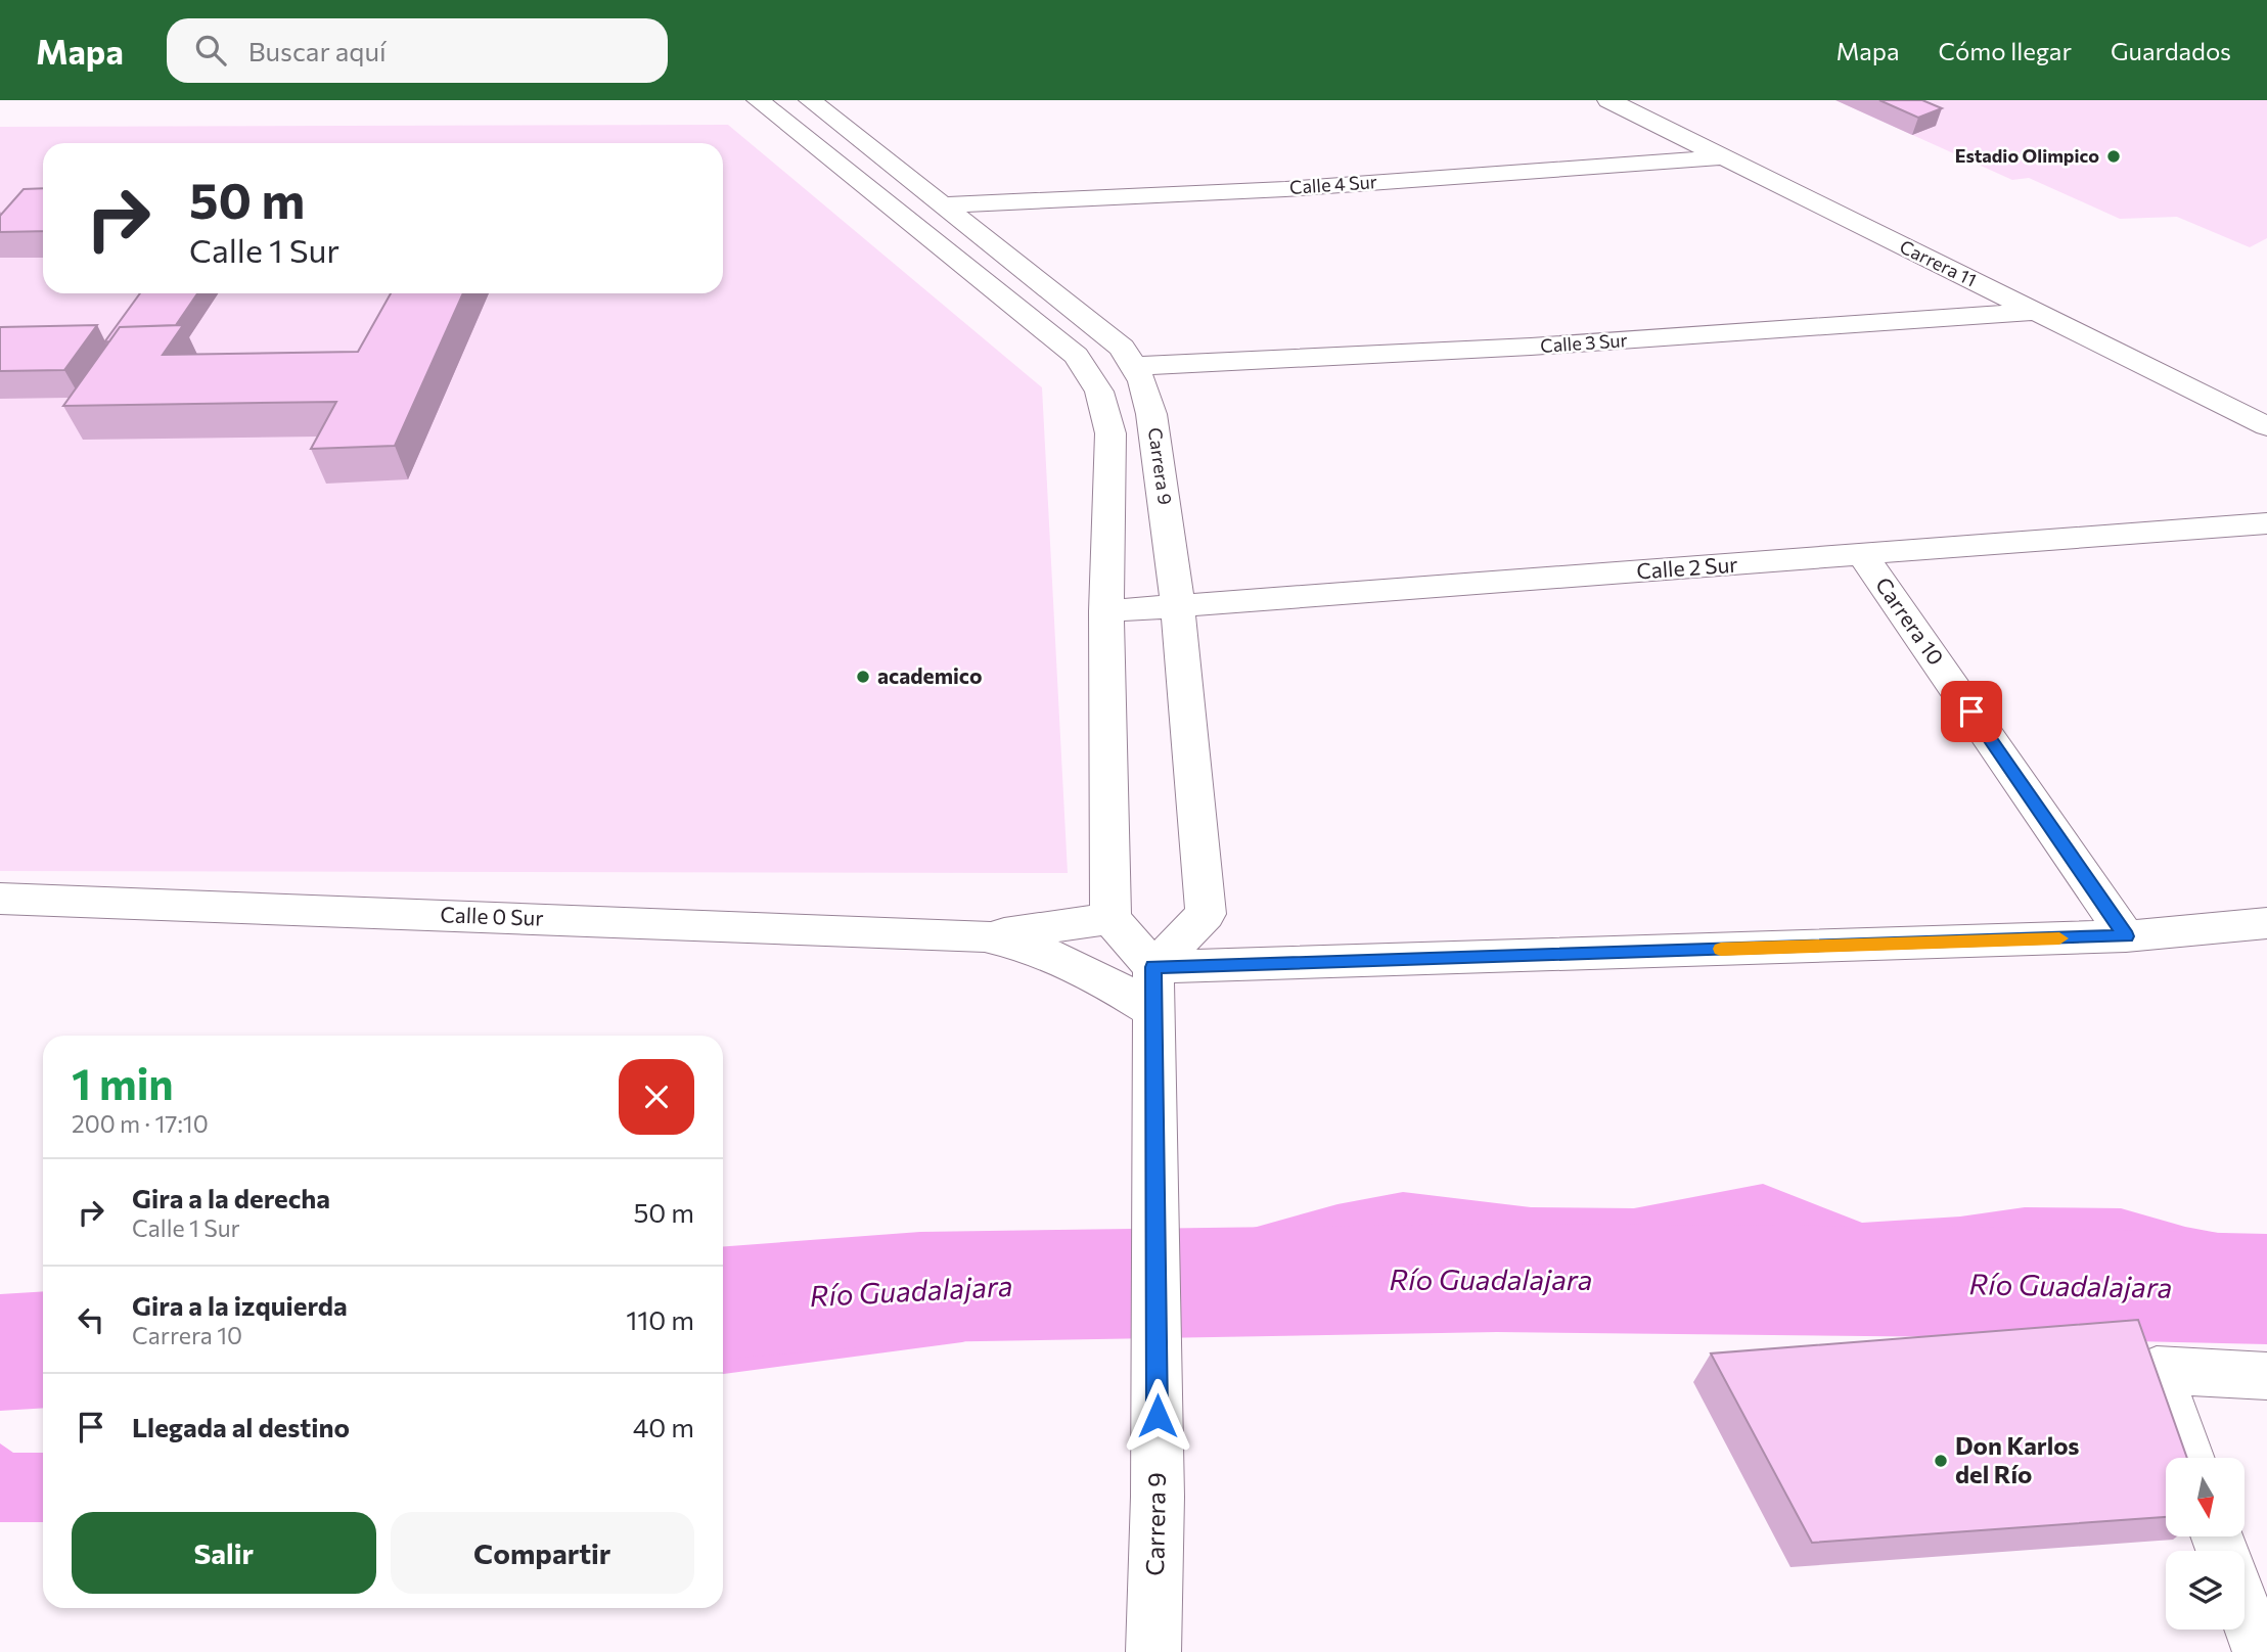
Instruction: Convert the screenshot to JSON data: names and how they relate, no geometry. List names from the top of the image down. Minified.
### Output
{"streets":{"street":["Calle 4 Sur","Carrera 11","Calle 3 Sur","Carrera 9","Calle 2 Sur","Carrera 10","Calle 0 Sur"]},"crossings":[["Calle 4 Sur","Carrera 11"],["Calle 4 Sur","Carrera 9"],["Carrera 11","Calle 3 Sur"],["Calle 3 Sur","Carrera 9"],["Carrera 9","Calle 2 Sur"],["Calle 2 Sur","Carrera 10"]],"water":["Río Guadalajara"],"places":["Estadio Olimpico","academico","Don Karlos del Río"],"north":"bottom","page":{"header":"Mapa","search":"Buscar aquí","nav":["Mapa","Cómo llegar","Guardados"],"turn":["50 m","Calle 1 Sur"],"heading":["1 min","200 m · 17:10"],"list":[{"name":"Gira a la derecha","note":"Calle 1 Sur","value":"50 m"},{"name":"Gira a la izquierda","note":"Carrera 10","value":"110 m"},{"name":"Llegada al destino","value":"40 m"}],"buttons":["Salir","Compartir"]}}
